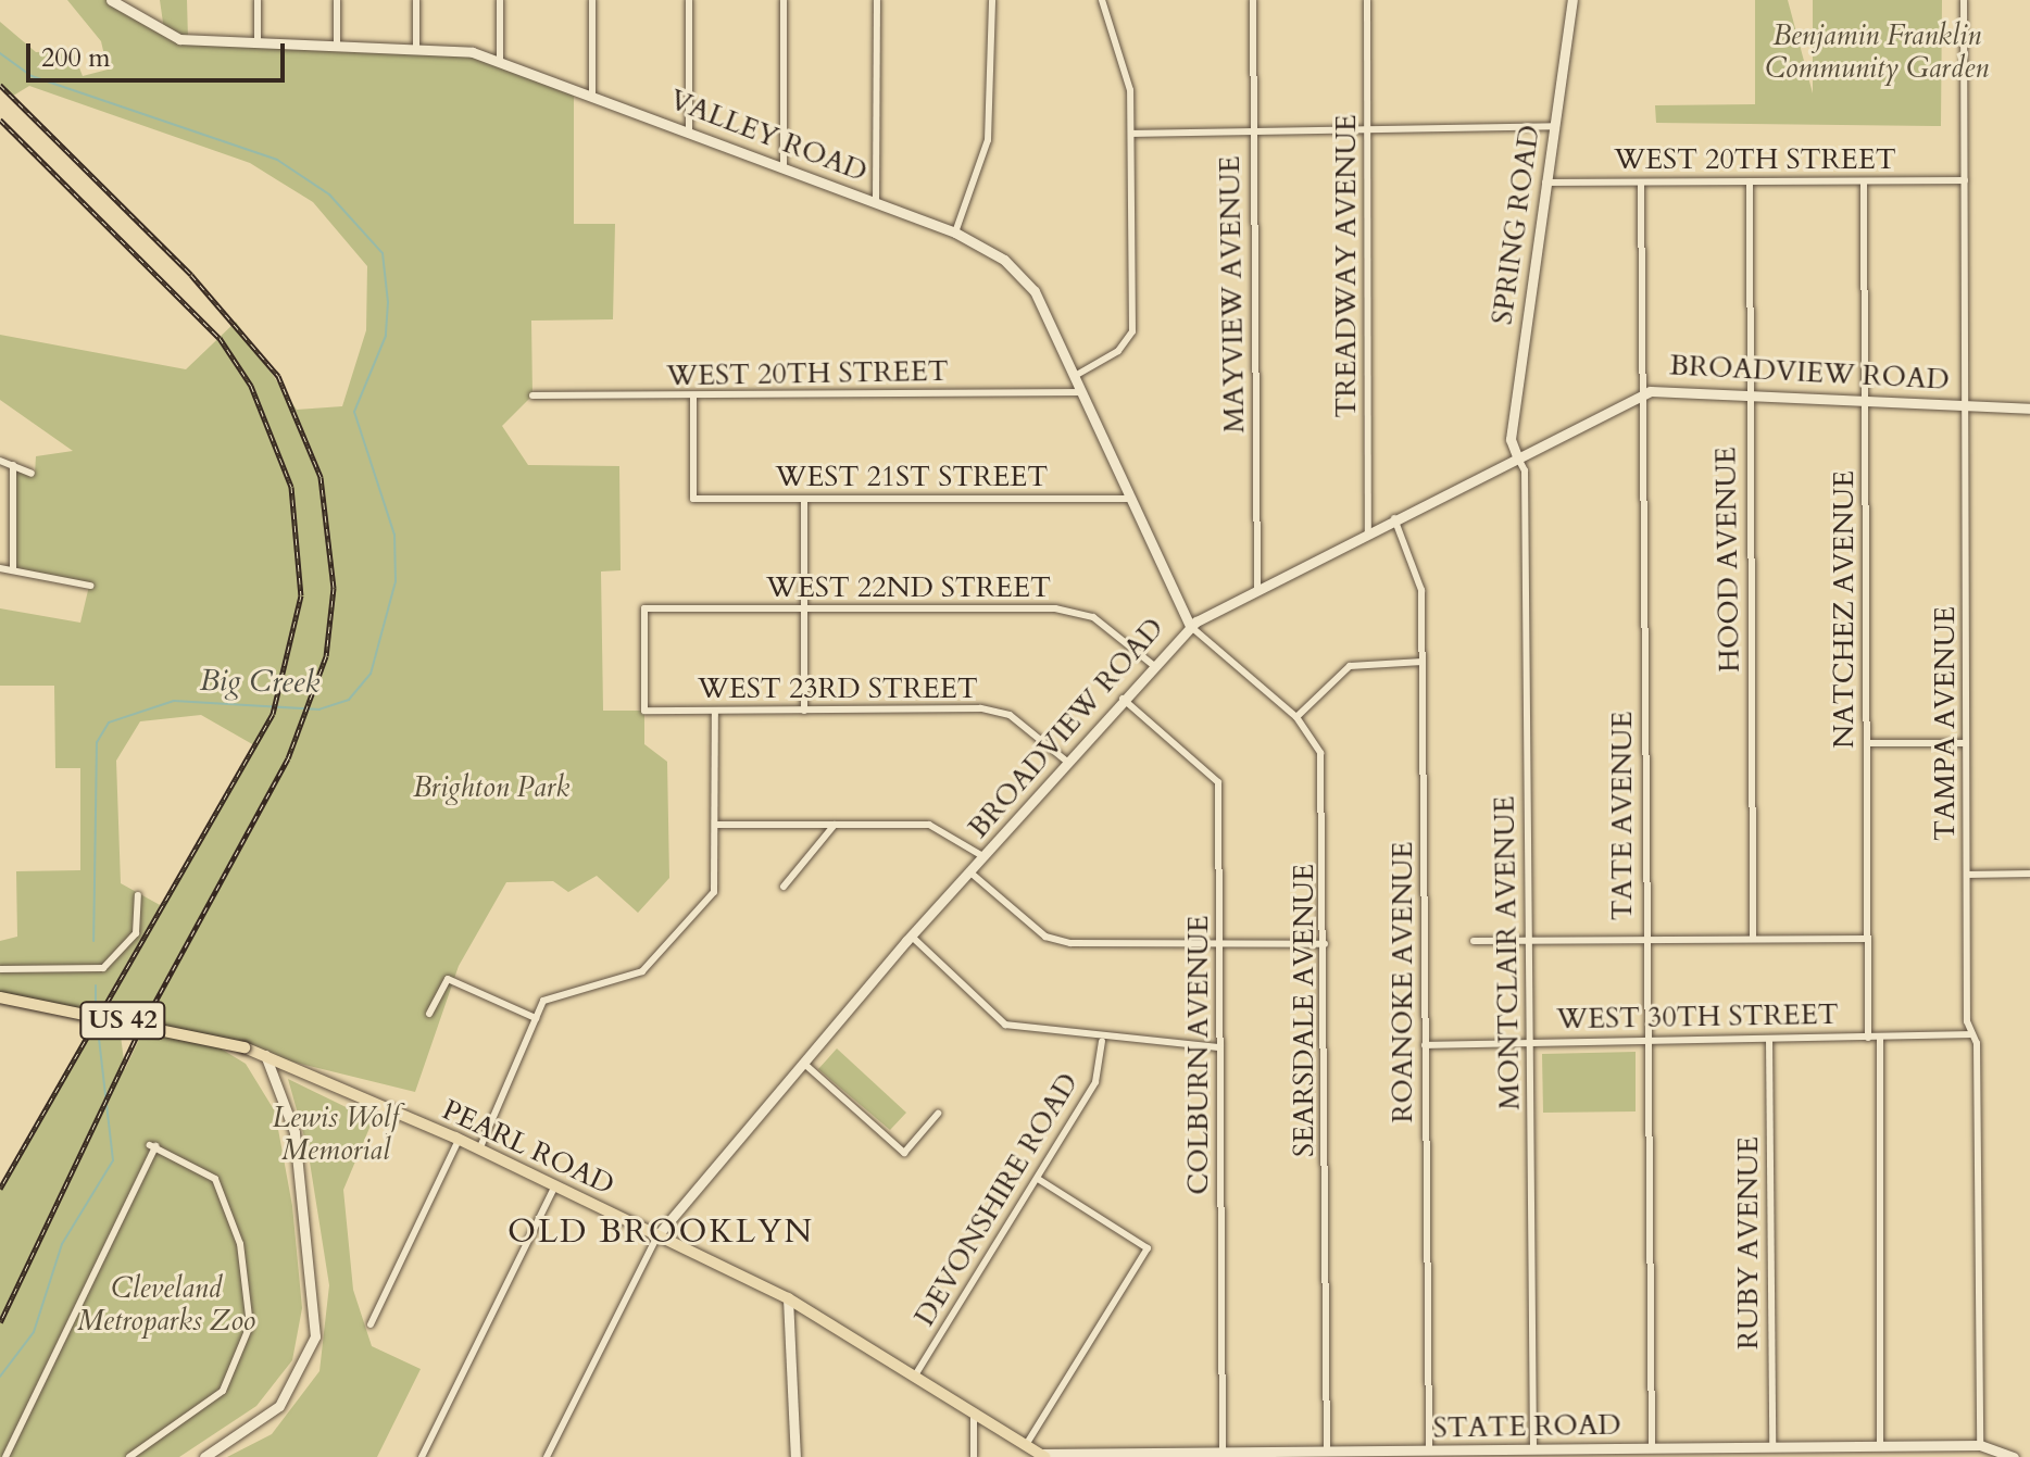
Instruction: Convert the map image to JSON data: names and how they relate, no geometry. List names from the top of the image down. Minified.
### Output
{"streets":{"main road":["VALLEY ROAD","SPRING ROAD","BROADVIEW ROAD","US 42","PEARL ROAD","STATE ROAD"],"street":["WEST 20TH STREET","TREADWAY AVENUE","MAYVIEW AVENUE","WEST 21ST STREET","HOOD AVENUE","WEST 22ND STREET","NATCHEZ AVENUE","WEST 23RD STREET","TAMPA AVENUE","TATE AVENUE","MONTCLAIR AVENUE","ROANOKE AVENUE","SEARSDALE AVENUE","WEST 30TH STREET","COLBURN AVENUE","DEVONSHIRE ROAD","RUBY AVENUE"]},"crossings":[["VALLEY ROAD","WEST 20TH STREET"],["VALLEY ROAD","BROADVIEW ROAD"],["VALLEY ROAD","WEST 21ST STREET"],["VALLEY ROAD","SEARSDALE AVENUE"],["WEST 20TH STREET","SPRING ROAD"],["WEST 20TH STREET","WEST 21ST STREET"],["WEST 20TH STREET","HOOD AVENUE"],["WEST 20TH STREET","NATCHEZ AVENUE"],["WEST 20TH STREET","TAMPA AVENUE"],["WEST 20TH STREET","TATE AVENUE"],["SPRING ROAD","BROADVIEW ROAD"],["SPRING ROAD","MONTCLAIR AVENUE"],["TREADWAY AVENUE","BROADVIEW ROAD"],["MAYVIEW AVENUE","BROADVIEW ROAD"],["BROADVIEW ROAD","HOOD AVENUE"],["BROADVIEW ROAD","WEST 22ND STREET"],["BROADVIEW ROAD","NATCHEZ AVENUE"],["BROADVIEW ROAD","WEST 23RD STREET"],["BROADVIEW ROAD","TAMPA AVENUE"],["BROADVIEW ROAD","TATE AVENUE"],["BROADVIEW ROAD","MONTCLAIR AVENUE"],["BROADVIEW ROAD","ROANOKE AVENUE"],["BROADVIEW ROAD","SEARSDALE AVENUE"],["BROADVIEW ROAD","COLBURN AVENUE"],["BROADVIEW ROAD","PEARL ROAD"],["WEST 22ND STREET","WEST 23RD STREET"],["NATCHEZ AVENUE","WEST 30TH STREET"],["TAMPA AVENUE","WEST 30TH STREET"],["TAMPA AVENUE","STATE ROAD"],["TATE AVENUE","WEST 30TH STREET"],["TATE AVENUE","STATE ROAD"],["MONTCLAIR AVENUE","WEST 30TH STREET"],["MONTCLAIR AVENUE","STATE ROAD"],["ROANOKE AVENUE","WEST 30TH STREET"],["ROANOKE AVENUE","STATE ROAD"],["SEARSDALE AVENUE","STATE ROAD"],["WEST 30TH STREET","RUBY AVENUE"],["COLBURN AVENUE","STATE ROAD"],["PEARL ROAD","DEVONSHIRE ROAD"],["PEARL ROAD","STATE ROAD"],["RUBY AVENUE","STATE ROAD"]],"districts":["OLD BROOKLYN"],"water":["Big Creek"],"parks":["Benjamin Franklin Community Garden","Brighton Park","Lewis Wolf Memorial","Cleveland Metroparks Zoo"],"scale_bar":"200 m"}
